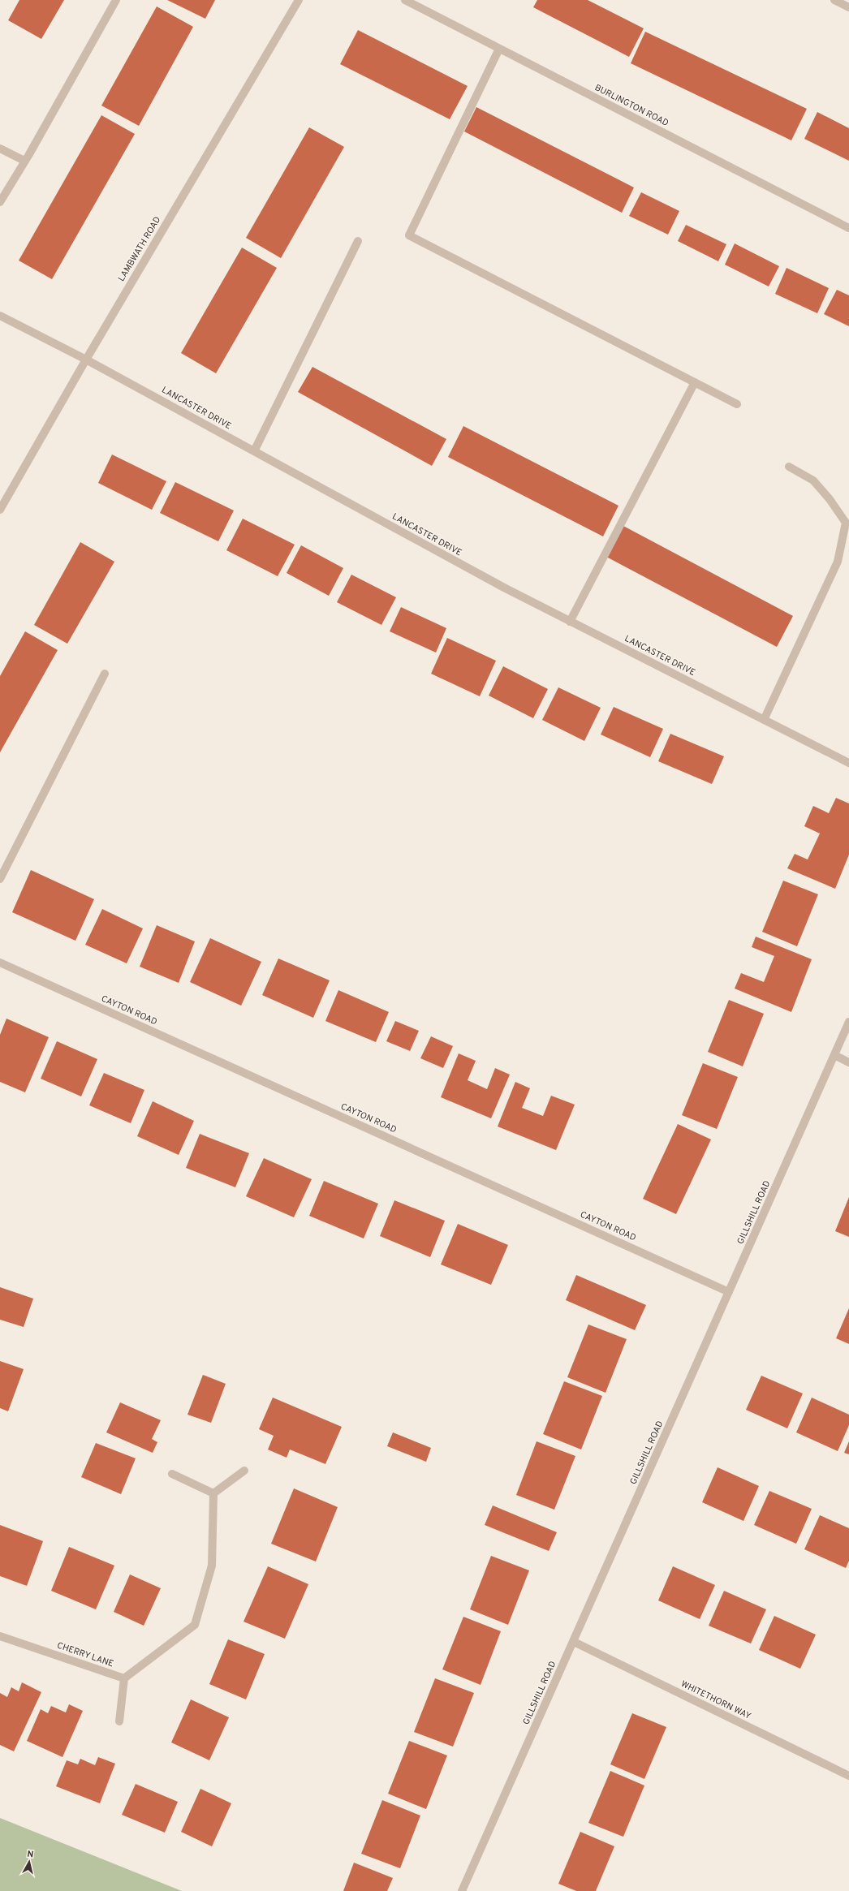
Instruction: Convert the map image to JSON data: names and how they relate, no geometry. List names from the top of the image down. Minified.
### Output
{"streets":{"street":["BURLINGTON ROAD","LAMBWATH ROAD","LANCASTER DRIVE","CAYTON ROAD","GILLSHILL ROAD","CHERRY LANE","WHITETHORN WAY"]},"crossings":[["LAMBWATH ROAD","LANCASTER DRIVE"],["CAYTON ROAD","GILLSHILL ROAD"],["GILLSHILL ROAD","WHITETHORN WAY"]],"north":"top"}
